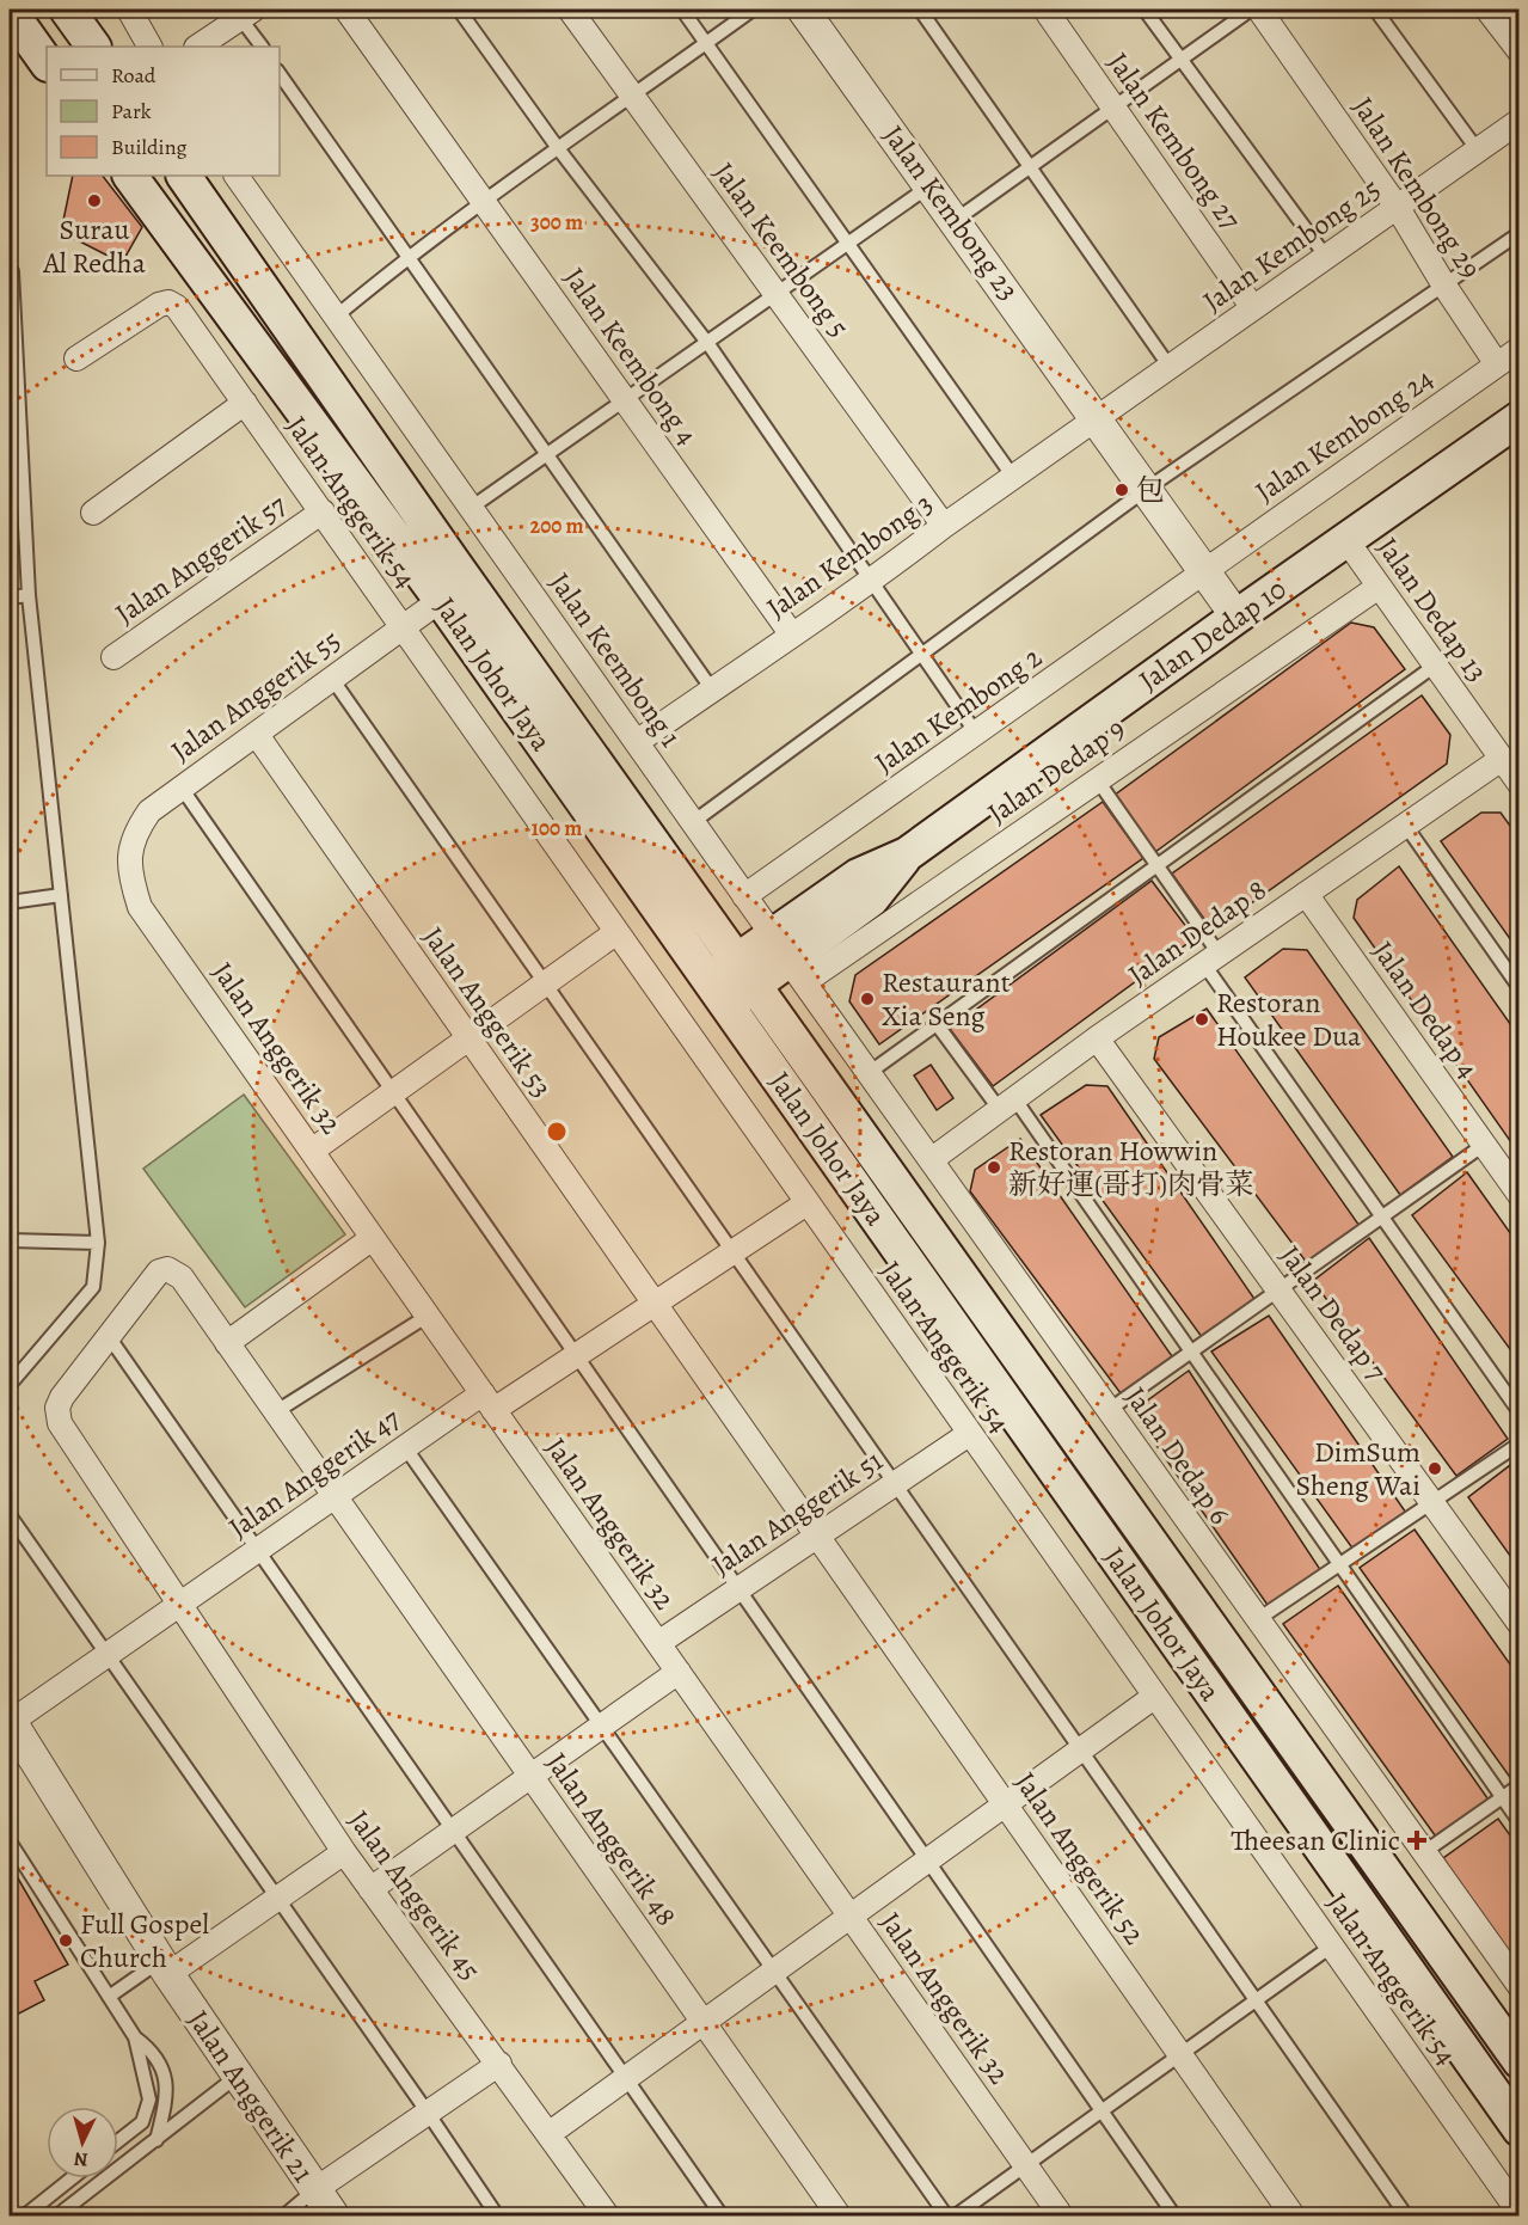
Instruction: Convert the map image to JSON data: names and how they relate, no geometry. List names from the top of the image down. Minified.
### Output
{"streets":{"main road":["Jalan Dedap 10","Jalan Johor Jaya"],"street":["Jalan Kembong 27","Jalan Kembong 29","Jalan Kembong 23","Jalan Kembong 25","Jalan Keembong 5","Jalan Keembong 4","Jalan Kembong 24","Jalan Anggerik 54","Jalan Kembong 3","Jalan Anggerik 57","Jalan Dedap 13","Jalan Keembong 1","Jalan Anggerik 55","Jalan Kembong 2","Jalan Dedap 9","Jalan Dedap 8","Jalan Dedap 4","Jalan Anggerik 53","Jalan Anggerik 32","Jalan Dedap 7","Jalan Dedap 6","Jalan Anggerik 47","Jalan Anggerik 51","Jalan Anggerik 48","Jalan Anggerik 52","Jalan Anggerik 45","Jalan Anggerik 21"]},"crossings":[["Jalan Kembong 27","Jalan Kembong 25"],["Jalan Kembong 29","Jalan Kembong 25"],["Jalan Kembong 29","Jalan Kembong 24"],["Jalan Kembong 23","Jalan Kembong 25"],["Jalan Kembong 23","Jalan Kembong 24"],["Jalan Kembong 23","Jalan Kembong 3"],["Jalan Kembong 23","Jalan Dedap 10"],["Jalan Kembong 23","Jalan Kembong 2"],["Jalan Kembong 25","Jalan Kembong 3"],["Jalan Keembong 5","Jalan Kembong 3"],["Jalan Keembong 4","Jalan Kembong 3"],["Jalan Kembong 24","Jalan Kembong 2"],["Jalan Anggerik 54","Jalan Anggerik 57"],["Jalan Anggerik 54","Jalan Anggerik 55"],["Jalan Anggerik 54","Jalan Anggerik 47"],["Jalan Anggerik 54","Jalan Anggerik 51"],["Jalan Kembong 3","Jalan Keembong 1"],["Jalan Dedap 13","Jalan Dedap 10"],["Jalan Dedap 13","Jalan Dedap 9"],["Jalan Dedap 13","Jalan Dedap 8"],["Jalan Dedap 10","Jalan Keembong 1"],["Jalan Dedap 10","Jalan Johor Jaya"],["Jalan Dedap 10","Jalan Dedap 9"],["Jalan Dedap 10","Jalan Dedap 6"],["Jalan Keembong 1","Jalan Kembong 2"],["Jalan Keembong 1","Jalan Dedap 9"],["Jalan Keembong 1","Jalan Dedap 6"],["Jalan Johor Jaya","Jalan Anggerik 55"],["Jalan Anggerik 55","Jalan Anggerik 53"],["Jalan Anggerik 55","Jalan Anggerik 32"],["Jalan Dedap 9","Jalan Dedap 6"],["Jalan Dedap 8","Jalan Dedap 4"],["Jalan Dedap 8","Jalan Dedap 7"],["Jalan Dedap 8","Jalan Dedap 6"],["Jalan Anggerik 53","Jalan Anggerik 47"],["Jalan Anggerik 53","Jalan Anggerik 51"],["Jalan Anggerik 53","Jalan Anggerik 52"],["Jalan Anggerik 32","Jalan Anggerik 47"],["Jalan Anggerik 32","Jalan Anggerik 51"],["Jalan Anggerik 47","Jalan Anggerik 48"],["Jalan Anggerik 47","Jalan Anggerik 45"],["Jalan Anggerik 47","Jalan Anggerik 21"],["Jalan Anggerik 51","Jalan Anggerik 52"],["Jalan Anggerik 48","Jalan Anggerik 45"]],"places":{"other":["Surau Al Redha","包","Restaurant Xia Seng","Restoran Houkee Dua","Restoran Howwin 新好運(哥打)肉骨菜","DimSum Sheng Wai","Full Gospel Church"],"health":["Theesan Clinic"]},"legend":["Road","Park","Building"],"north":"bottom","rings":["300 m","200 m","100 m"]}
